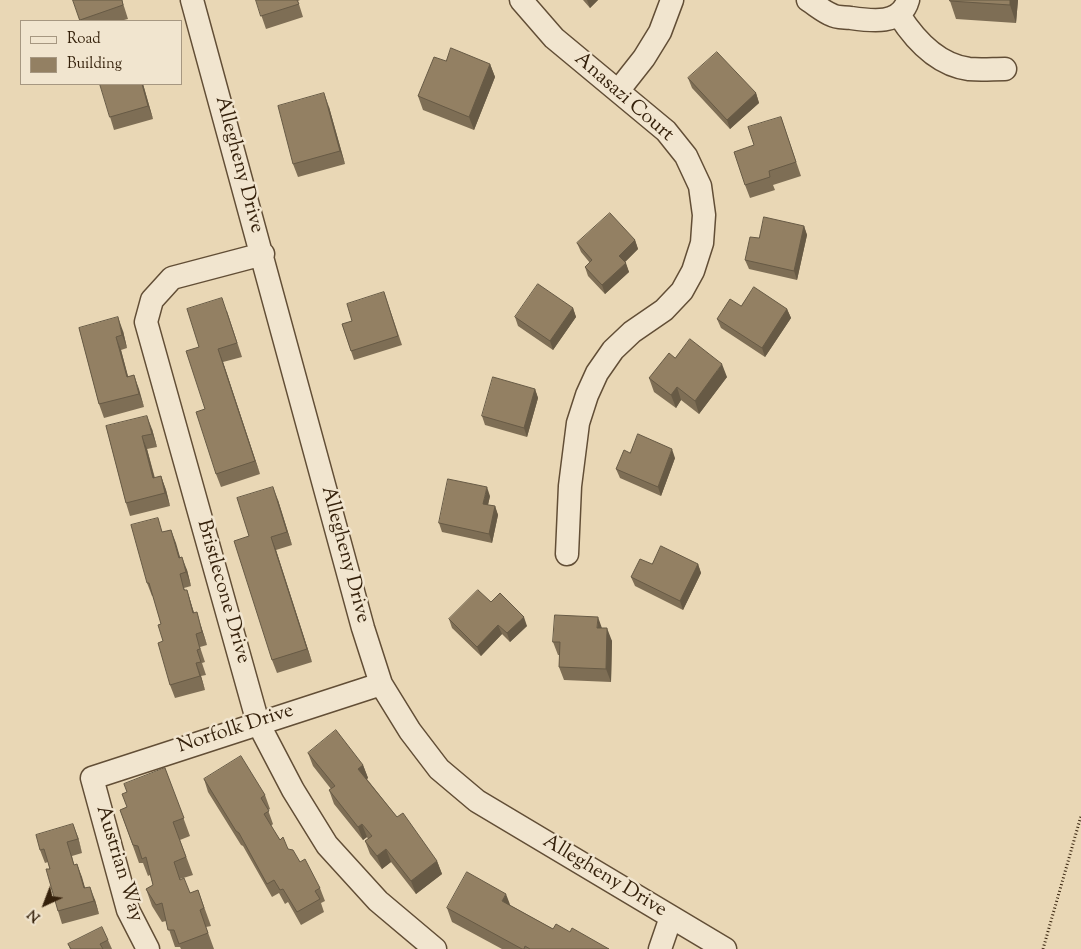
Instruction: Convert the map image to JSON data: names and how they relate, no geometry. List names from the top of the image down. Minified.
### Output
{"streets":{"street":["Anasazi Court","Allegheny Drive","Bristlecone Drive","Norfolk Drive","Austrian Way"]},"crossings":[["Allegheny Drive","Bristlecone Drive"],["Allegheny Drive","Norfolk Drive"],["Bristlecone Drive","Norfolk Drive"],["Norfolk Drive","Austrian Way"]],"legend":["Road","Building"],"north":"bottom left"}
